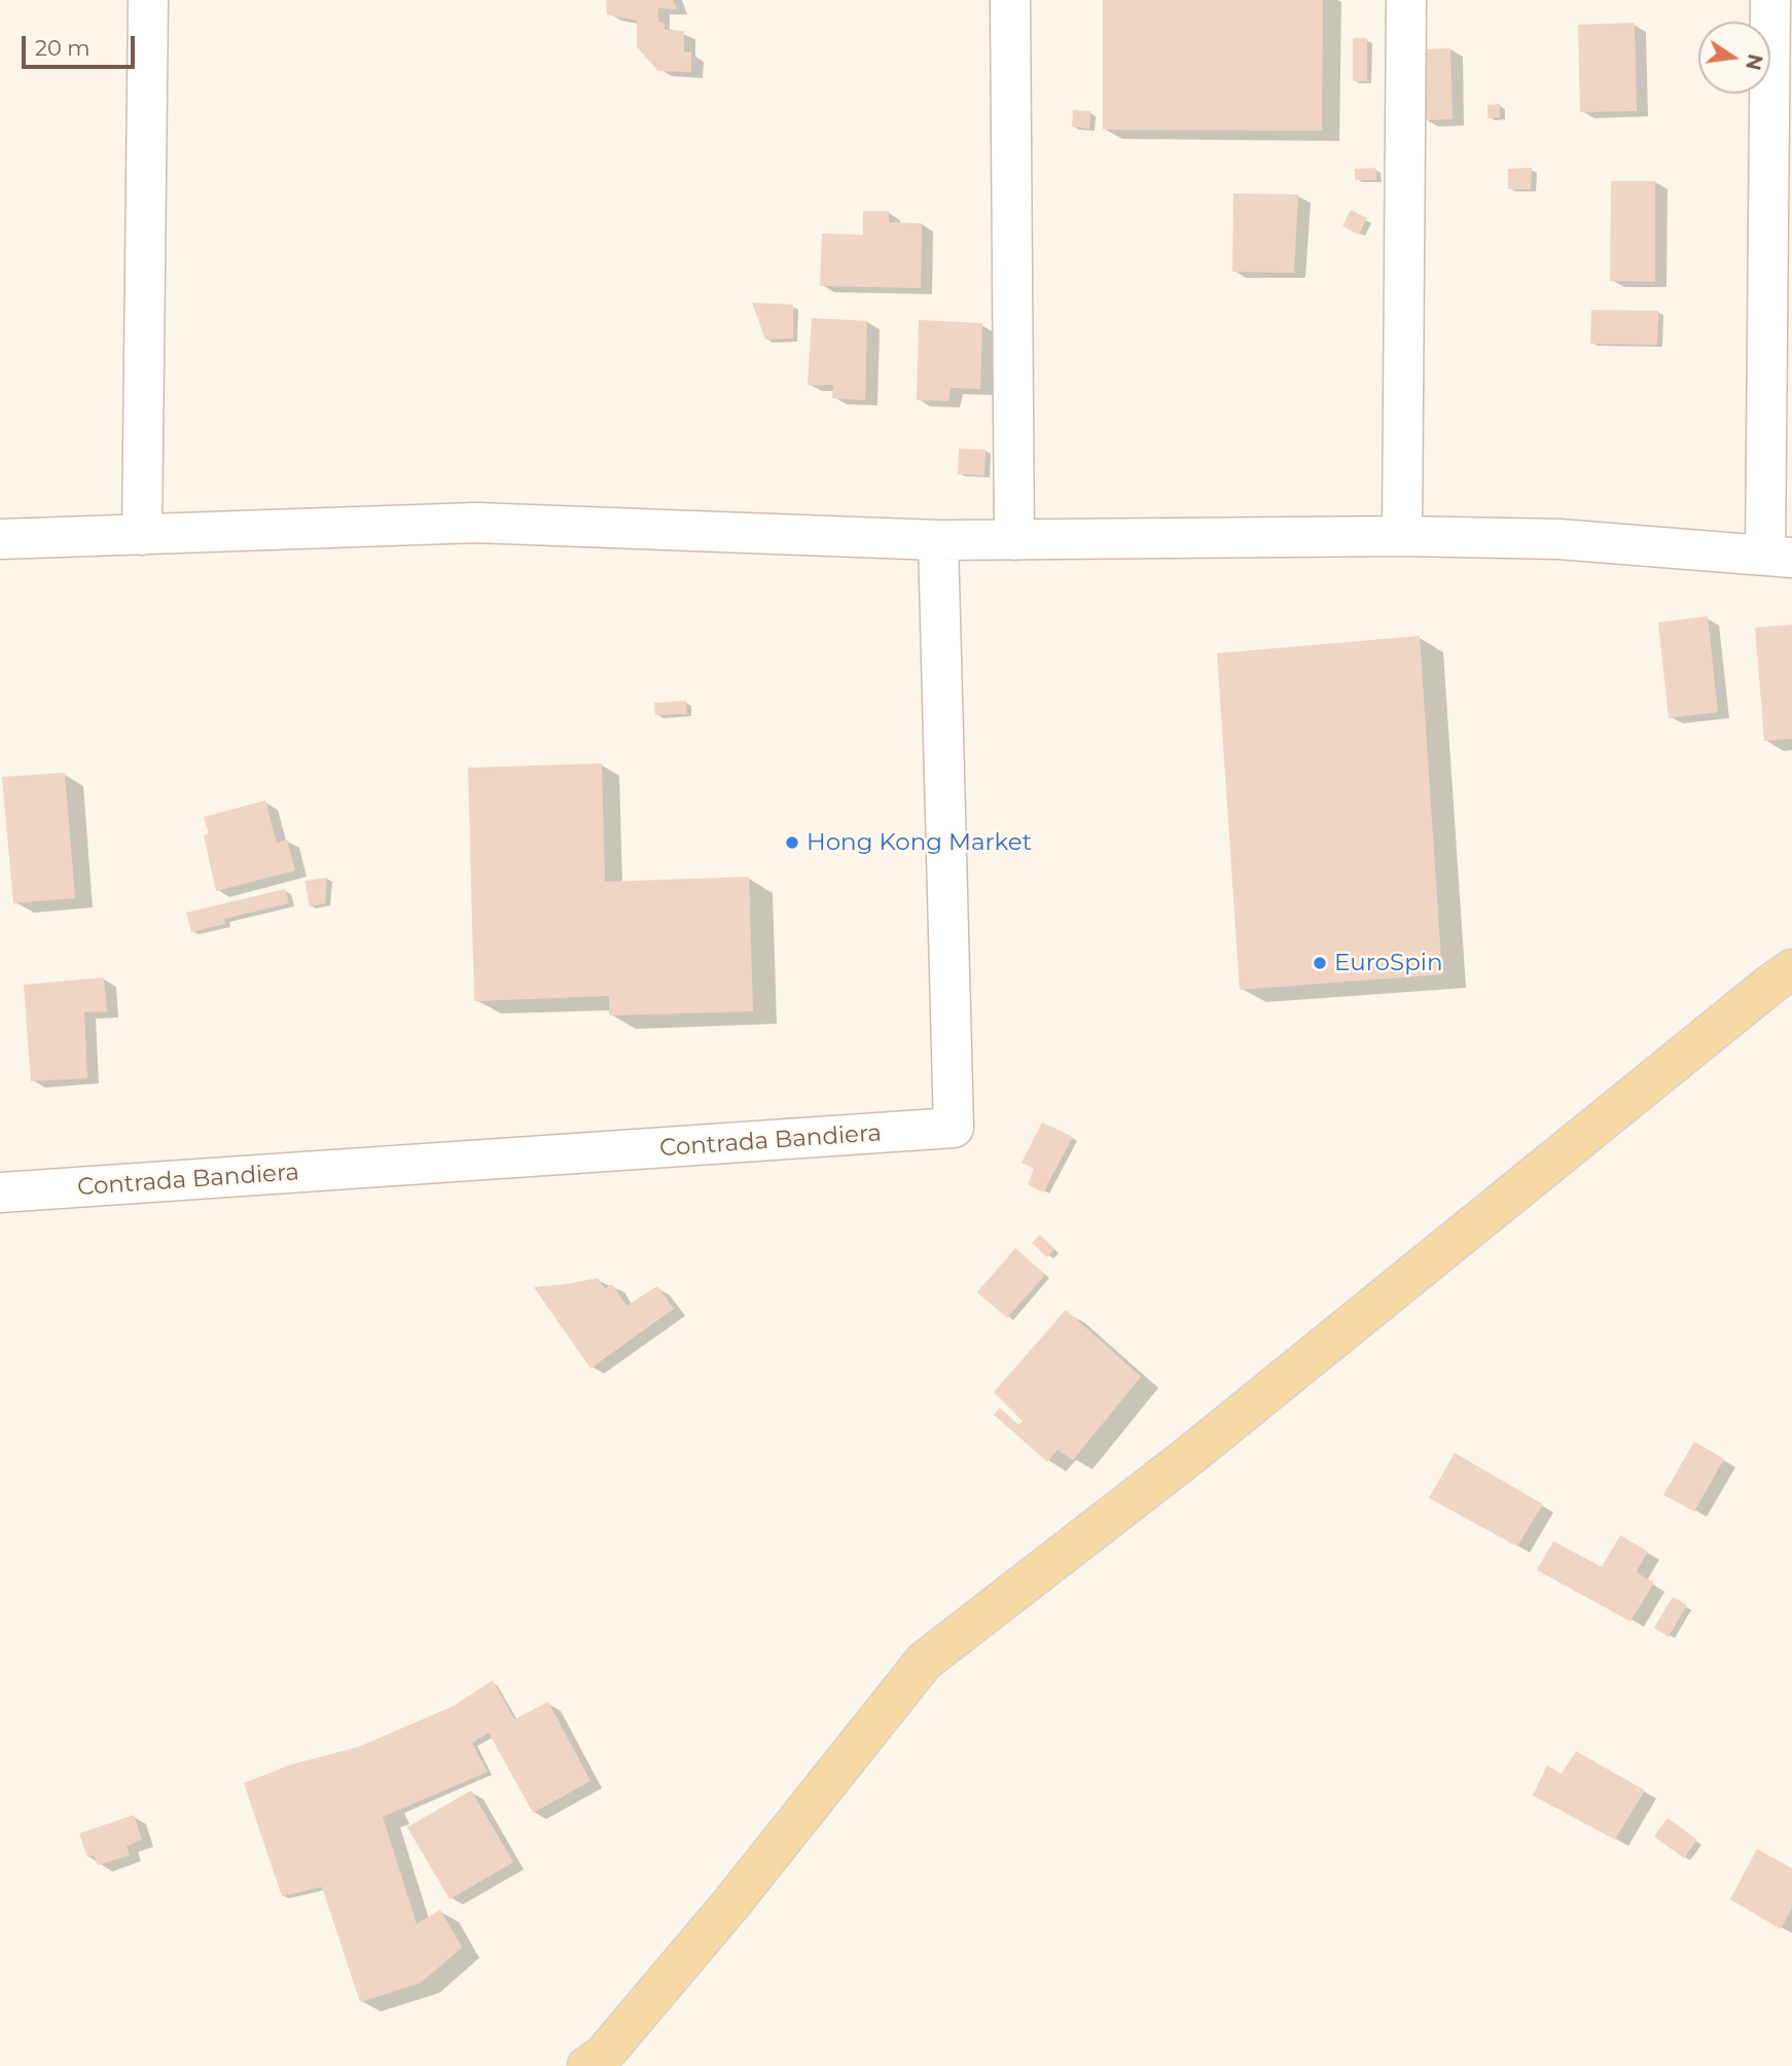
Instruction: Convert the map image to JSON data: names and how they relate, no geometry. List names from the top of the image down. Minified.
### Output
{"streets":{"street":["Contrada Bandiera"]},"places":["Hong Kong Market","EuroSpin"],"scale_bar":"20 m","north":"right"}
